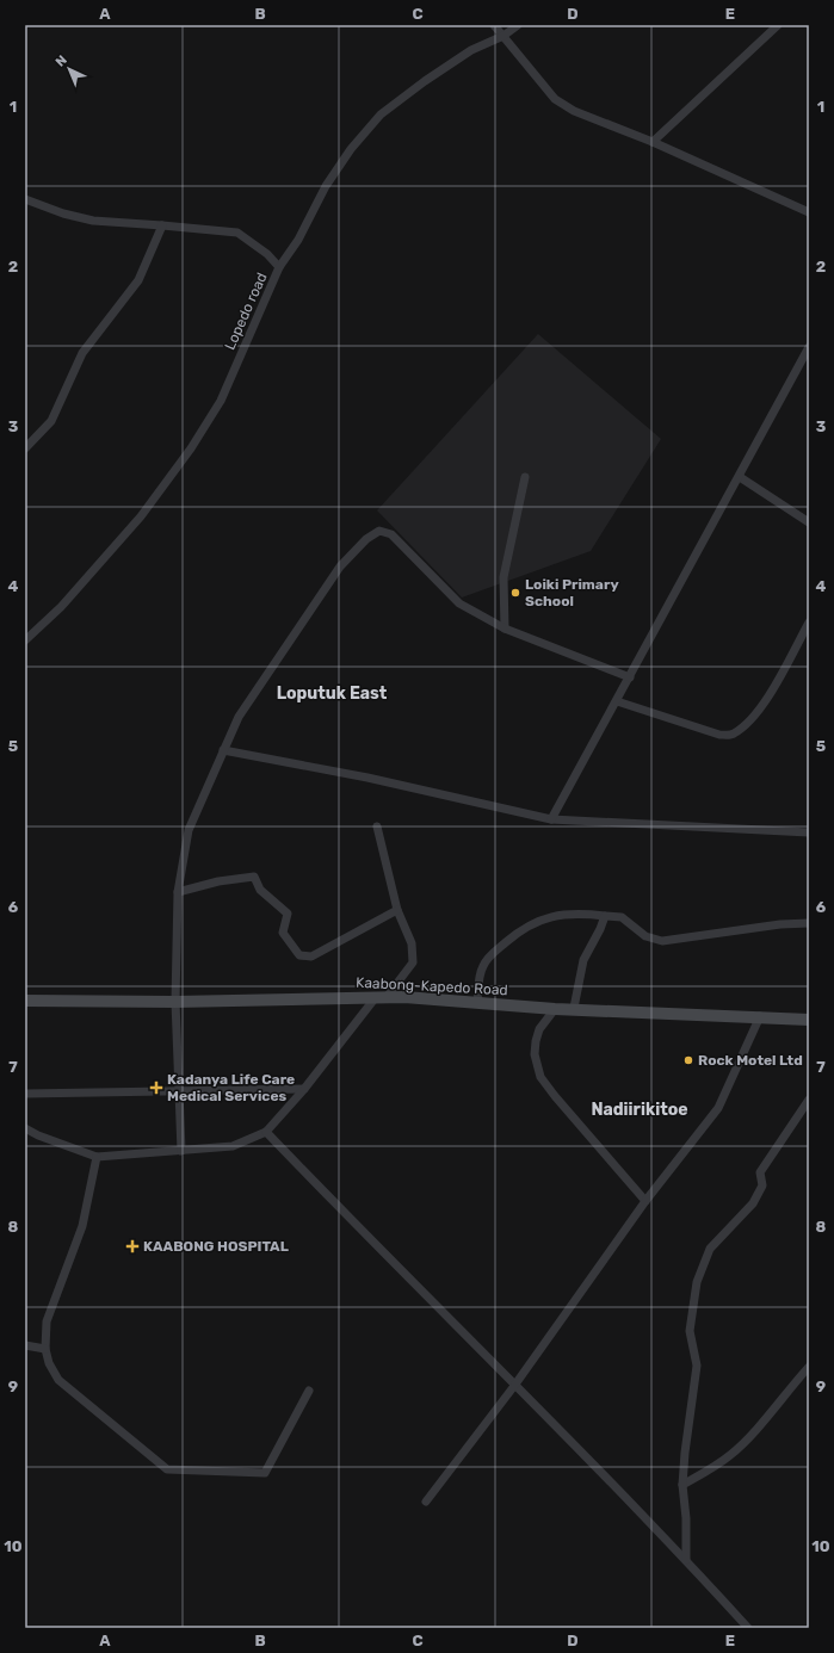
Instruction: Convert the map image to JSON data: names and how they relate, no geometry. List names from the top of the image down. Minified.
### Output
{"streets":{"main road":["Kaabong-Kapedo Road"],"street":["Lopedo road"]},"districts":["Loputuk East","Nadiirikitoe"],"places":{"other":["Loiki Primary School","Rock Motel Ltd"],"health":["Kadanya Life Care Medical Services","KAABONG HOSPITAL"]},"north":"top left","grid":{"columns":["A","B","C","D","E"],"rows":["1","2","3","4","5","6","7","8","9","10"]}}
